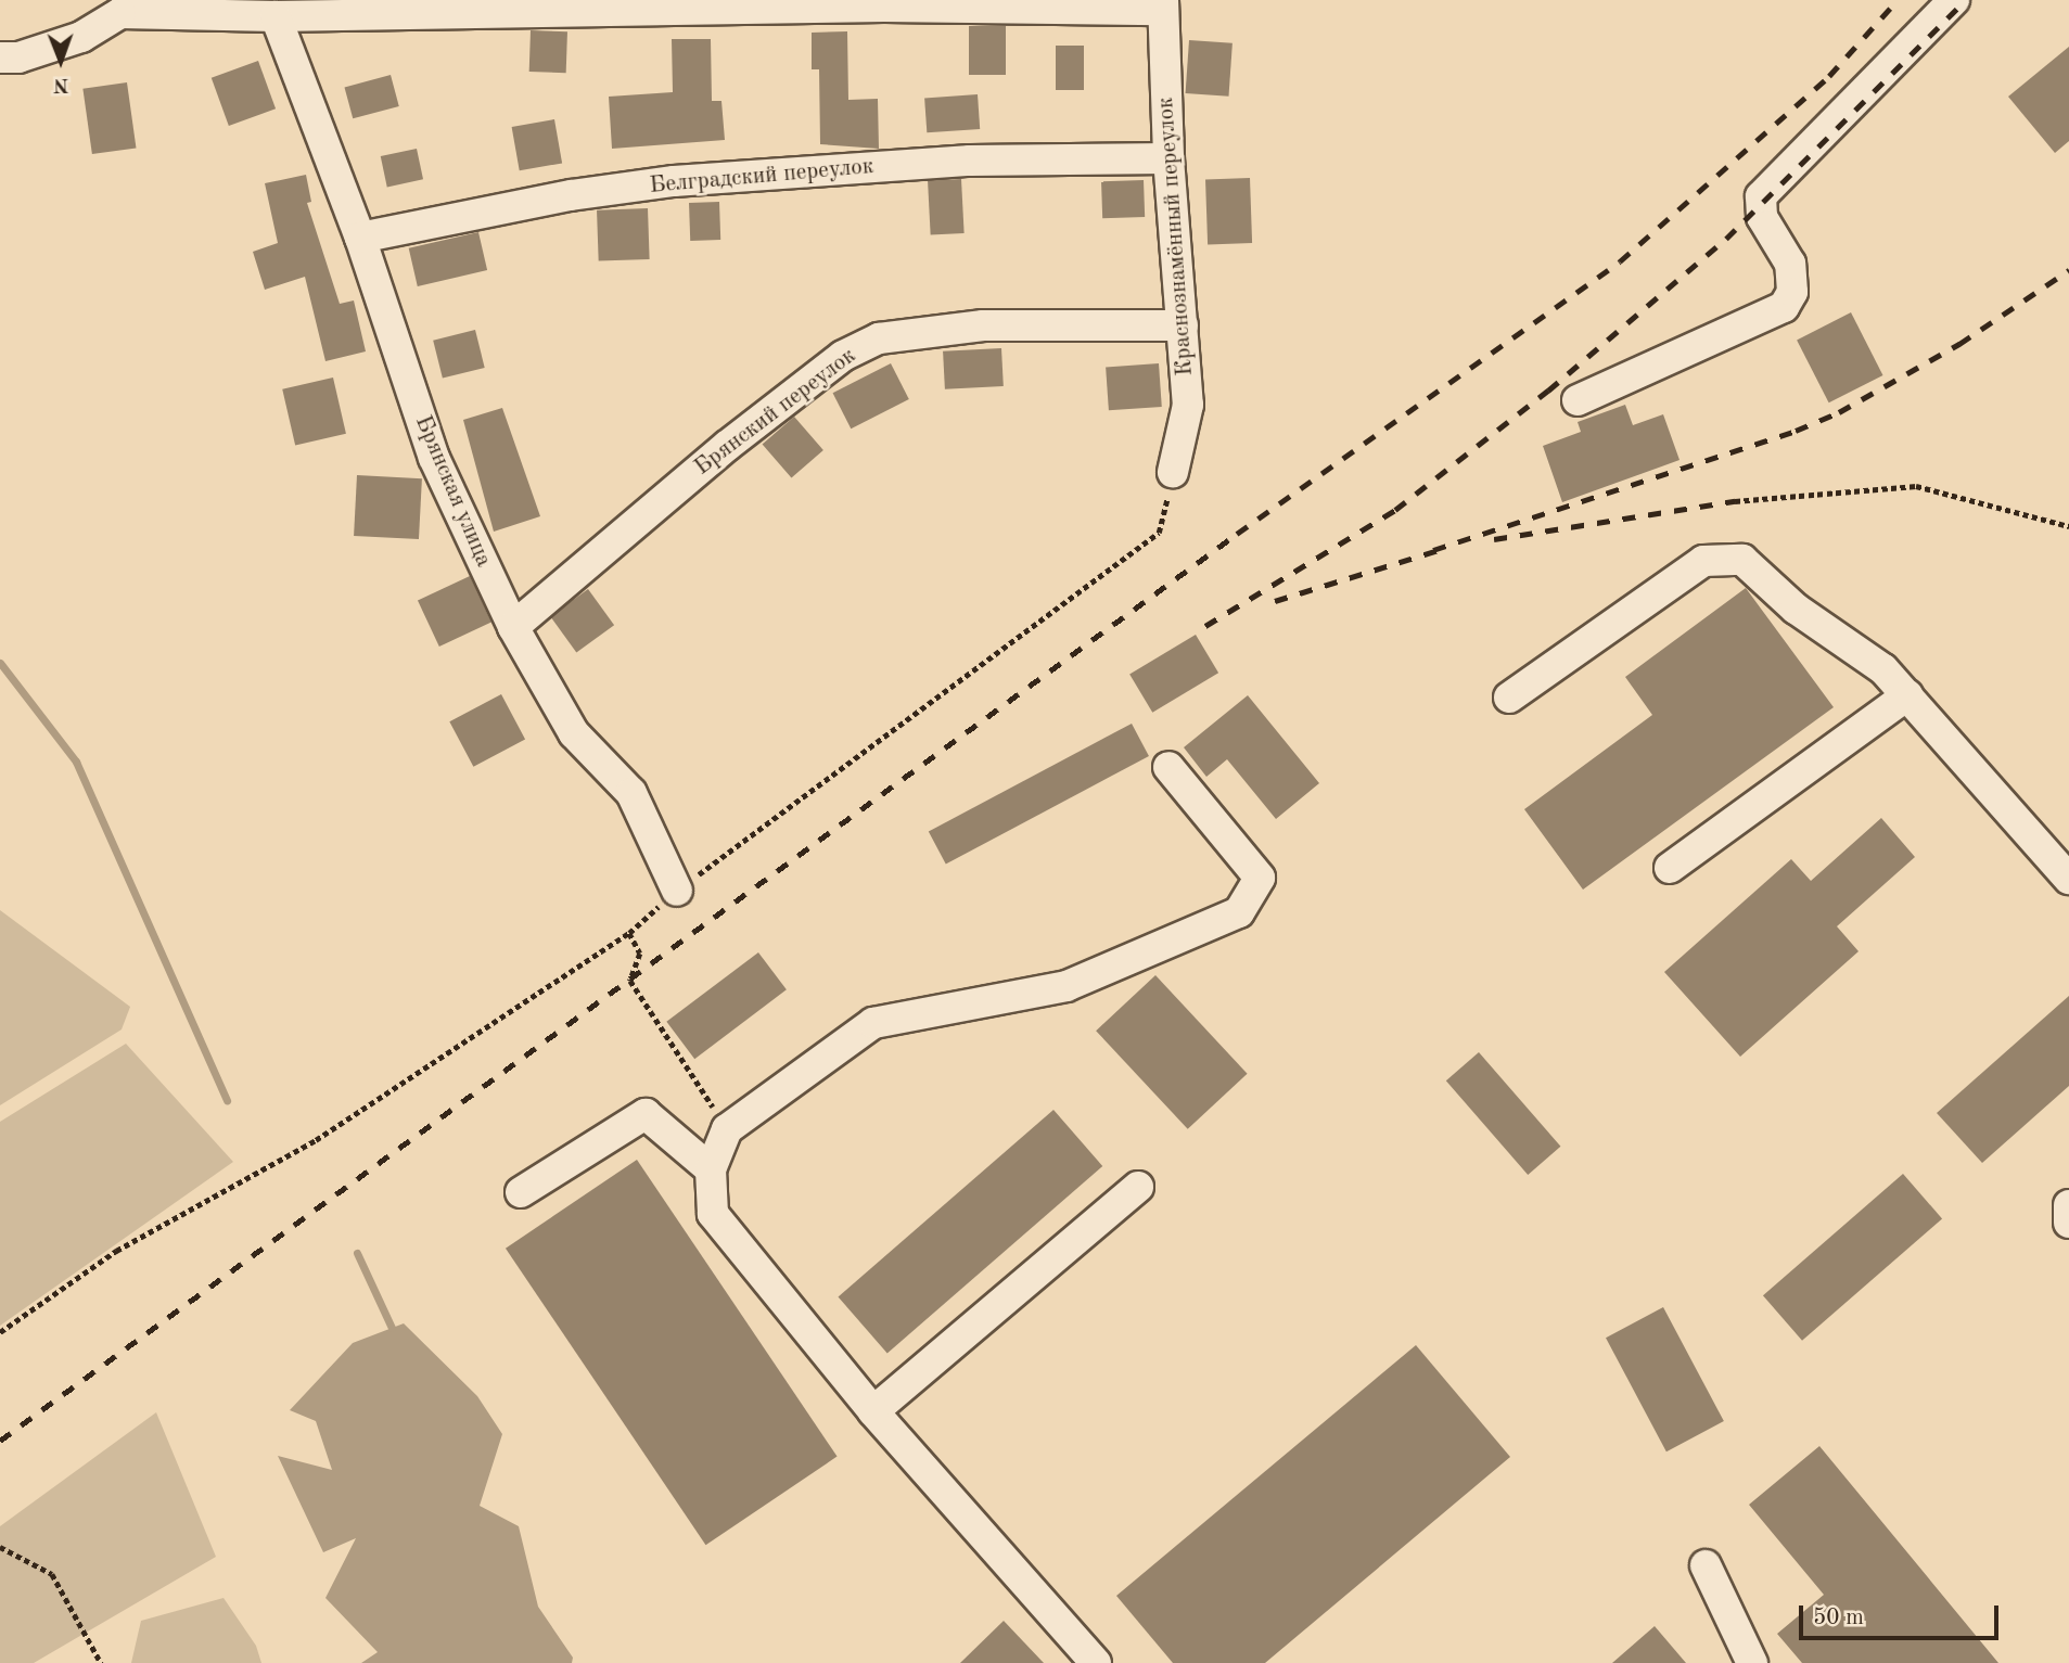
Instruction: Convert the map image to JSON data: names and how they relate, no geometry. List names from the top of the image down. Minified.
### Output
{"streets":{"street":["Белградский переулок","Краснознамённый переулок","Брянский переулок","Брянская улица"]},"crossings":[["Белградский переулок","Краснознамённый переулок"],["Белградский переулок","Брянская улица"],["Краснознамённый переулок","Брянский переулок"],["Брянский переулок","Брянская улица"]],"scale_bar":"50 m","north":"bottom"}
